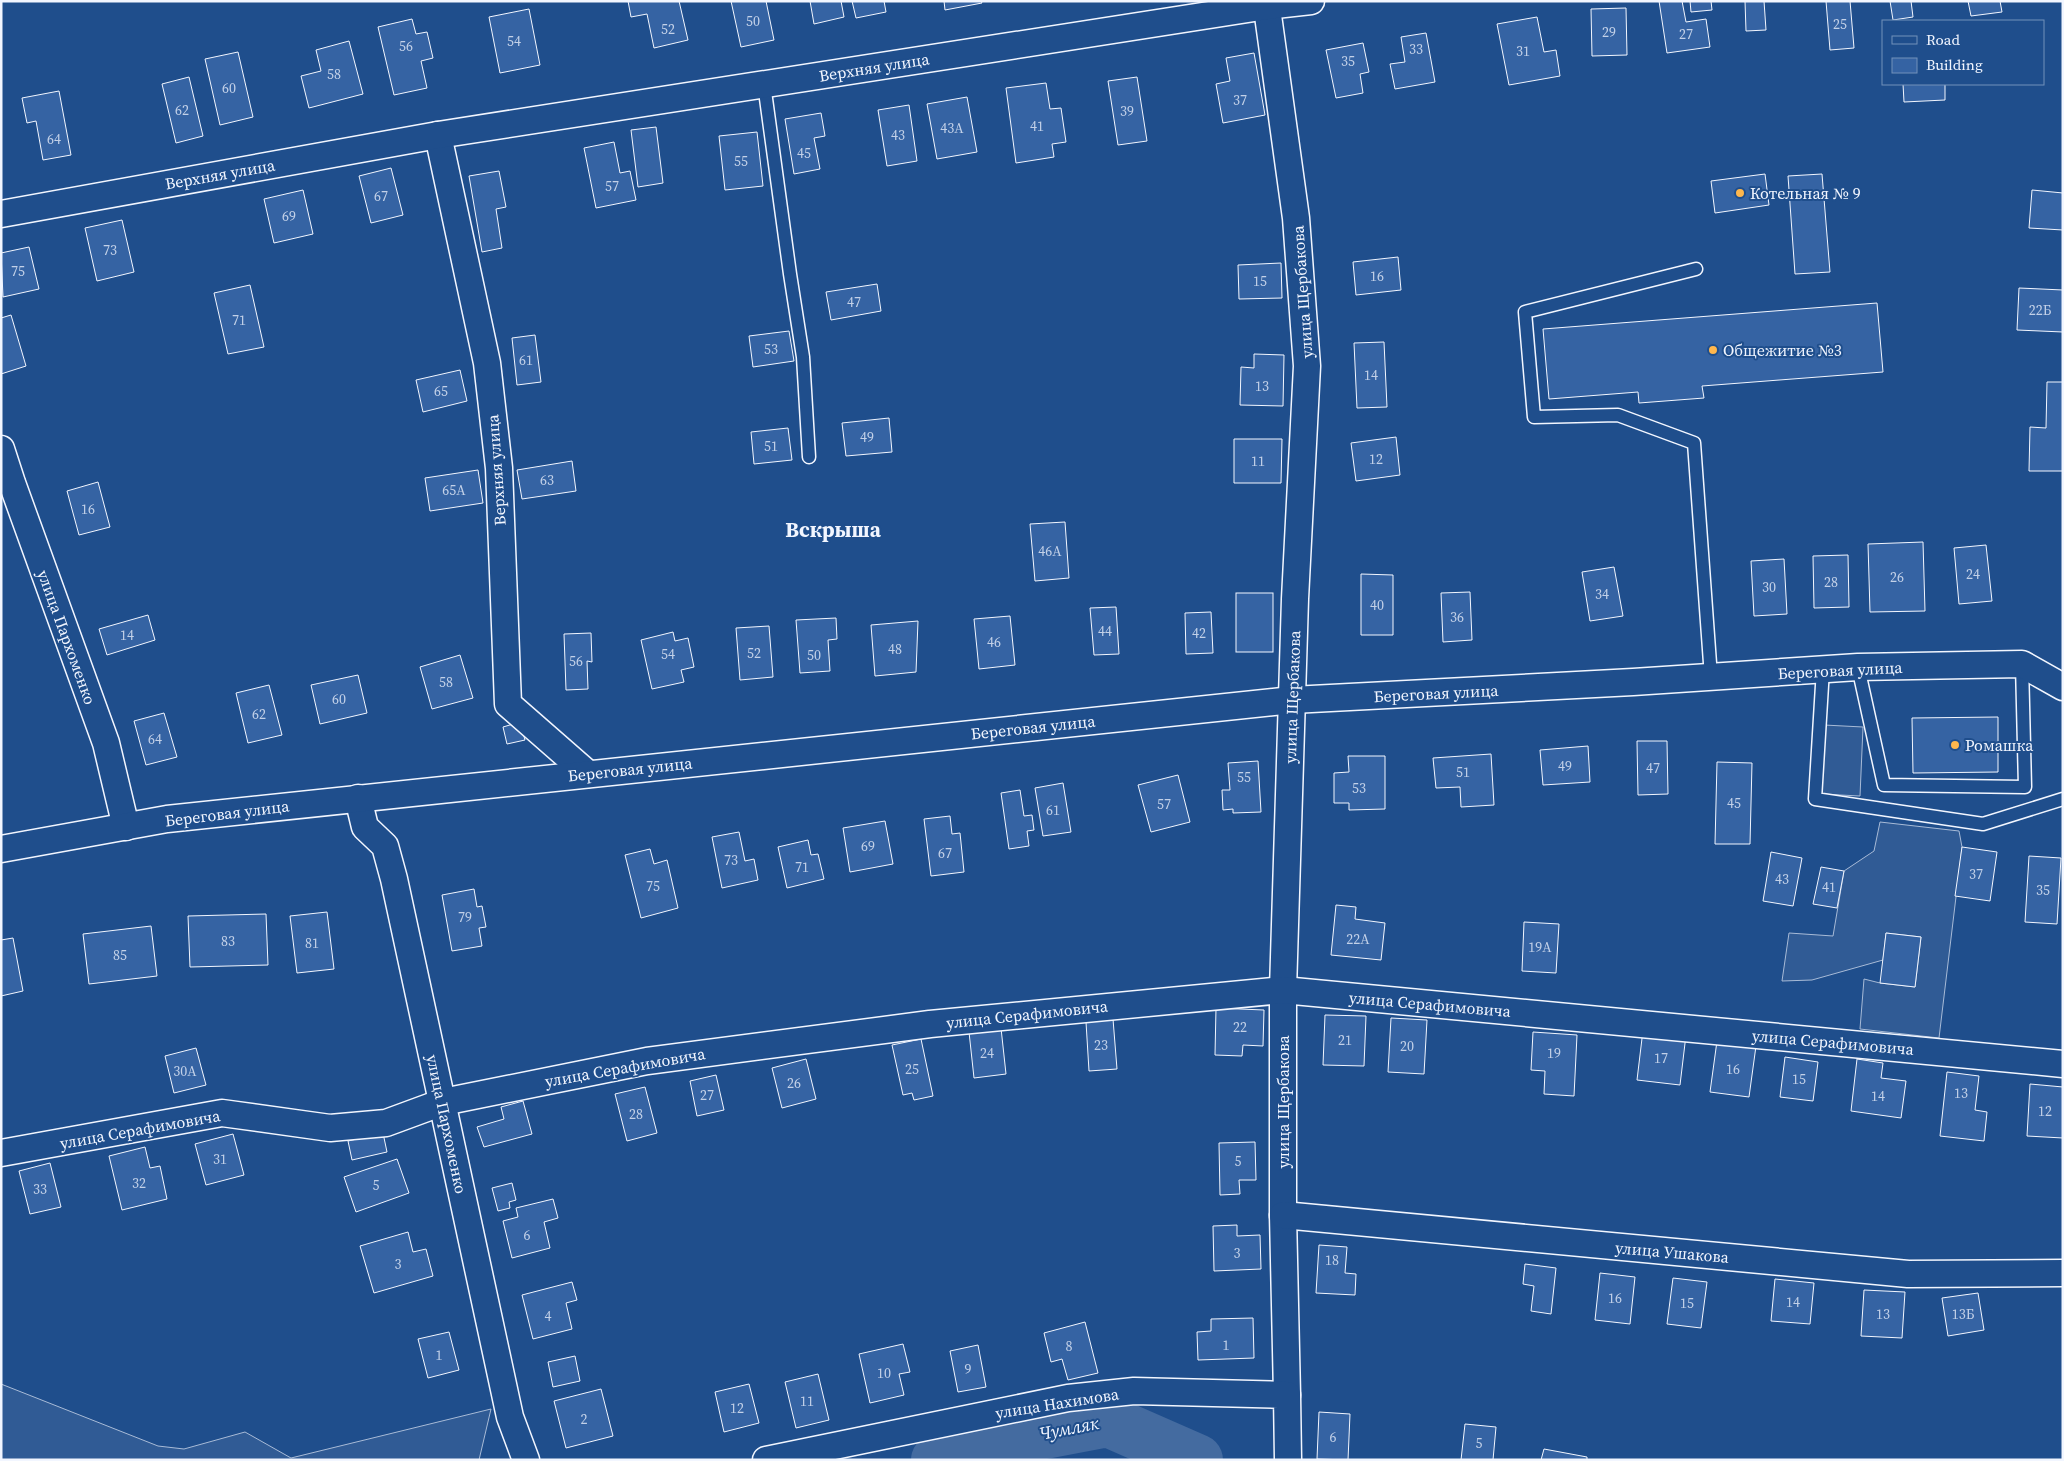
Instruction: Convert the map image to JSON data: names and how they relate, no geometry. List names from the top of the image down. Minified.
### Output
{"streets":{"street":["Верхняя улица","улица Щербакова","улица Пархоменко","Береговая улица","улица Серафимовича","улица Ушакова","улица Нахимова"]},"crossings":[["Верхняя улица","улица Щербакова"],["Верхняя улица","Береговая улица"],["улица Щербакова","Береговая улица"],["улица Щербакова","улица Серафимовича"],["улица Щербакова","улица Ушакова"],["улица Щербакова","улица Нахимова"],["улица Пархоменко","Береговая улица"],["улица Пархоменко","улица Серафимовича"]],"districts":["Вскрыша"],"water":["Чумляк"],"places":["Котельная № 9","Общежитие №3","Ромашка"],"house_numbers":["50","25","52","29","27","54","56","33","31","35","58","60","37","62","39","41","43А","43","64","45","55","57","67","69","73","75","16","15","47","22Б","71","53","61","14","13","65","49","51","12","11","63","65А","16","46А","24","26","28","30","34","40","36","44","42","14","46","48","52","54","50","56","58","60","62","64","49","47","51","55","53","45","57","61","69","67","73","71","37","43","75","41","35","79","22А","83","81","19А","85","22","21","23","20","24","19","17","25","16","30А","15","26","13","27","14","12","28","31","5","32","5","33","6","3","18","3","16","14","15","13","13Б","4","1","8","1","9","10","11","12","2","6","5"],"legend":["Road","Building"]}
